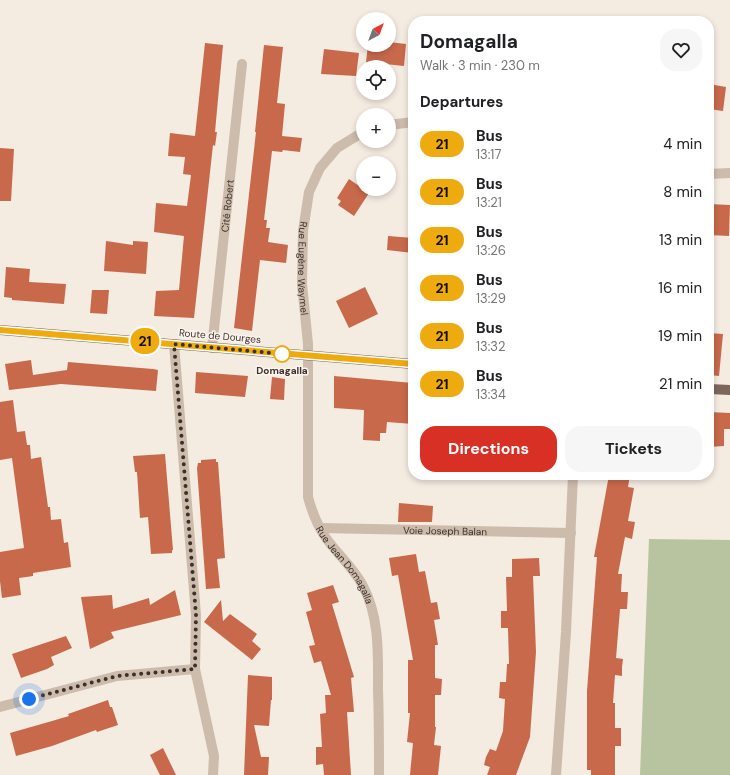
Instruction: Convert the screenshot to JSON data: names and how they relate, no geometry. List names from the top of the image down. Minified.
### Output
{"streets":{"main road":["Route de Dourges"],"street":["Cité Robert","Rue Eugène Waymel","Voie Joseph Balan","Rue Jean Domagalla"]},"crossings":[["Cité Robert","Route de Dourges"],["Rue Eugène Waymel","Route de Dourges"],["Rue Eugène Waymel","Rue Jean Domagalla"],["Route de Dourges","Rue Jean Domagalla"],["Voie Joseph Balan","Rue Jean Domagalla"]],"places":["Domagalla"],"lines":["bus line 21"],"north":"top right","page":{"on_map":"21","map_buttons":["+","−"],"heading":[["Domagalla","Walk · 3 min · 230 m"],"Departures"],"list":[{"mark":"21","name":"Bus","note":"13:17","value":"4 min"},{"mark":"21","name":"Bus","note":"13:21","value":"8 min"},{"mark":"21","name":"Bus","note":"13:26","value":"13 min"},{"mark":"21","name":"Bus","note":"13:29","value":"16 min"},{"mark":"21","name":"Bus","note":"13:32","value":"19 min"},{"mark":"21","name":"Bus","note":"13:34","value":"21 min"}],"buttons":["Directions","Tickets"]}}
